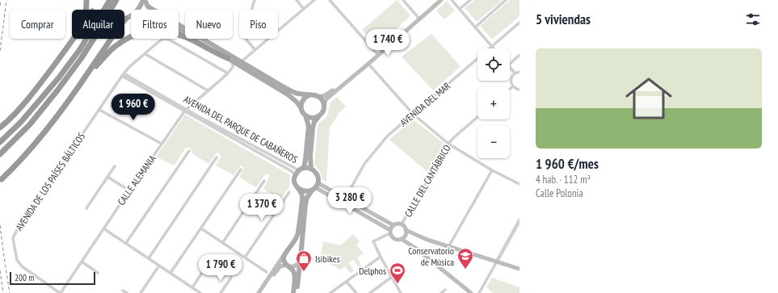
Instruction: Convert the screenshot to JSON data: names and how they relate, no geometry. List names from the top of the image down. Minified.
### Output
{"streets":{"street":["AVENIDA DEL MAR","AVENIDA DEL PARQUE DE CABAÑEROS","CALLE ALEMANIA","CALLE DEL CANTÁBRICO","AVENIDA DE LOS PAÍSES BÁLTICOS"]},"crossings":[["AVENIDA DEL PARQUE DE CABAÑEROS","CALLE ALEMANIA"],["AVENIDA DEL PARQUE DE CABAÑEROS","AVENIDA DE LOS PAÍSES BÁLTICOS"],["CALLE ALEMANIA","AVENIDA DE LOS PAÍSES BÁLTICOS"]],"places":{"school or university":["Conservatorio de Música"],"shop":["Isibikes"],"sports":["Delphos"]},"scale_bar":"200 m","page":{"heading":"5 viviendas","chip":["Comprar","Alquilar","Filtros","Nuevo","Piso"],"price":["1 740 €","1 960 €","3 280 €","1 370 €","1 790 €"],"list":[{"name":"1 960 €/mes","note":"4 hab. · 112 m² · Calle Polonia"}],"map_buttons":["+","−"],"scale":"200 m"}}
